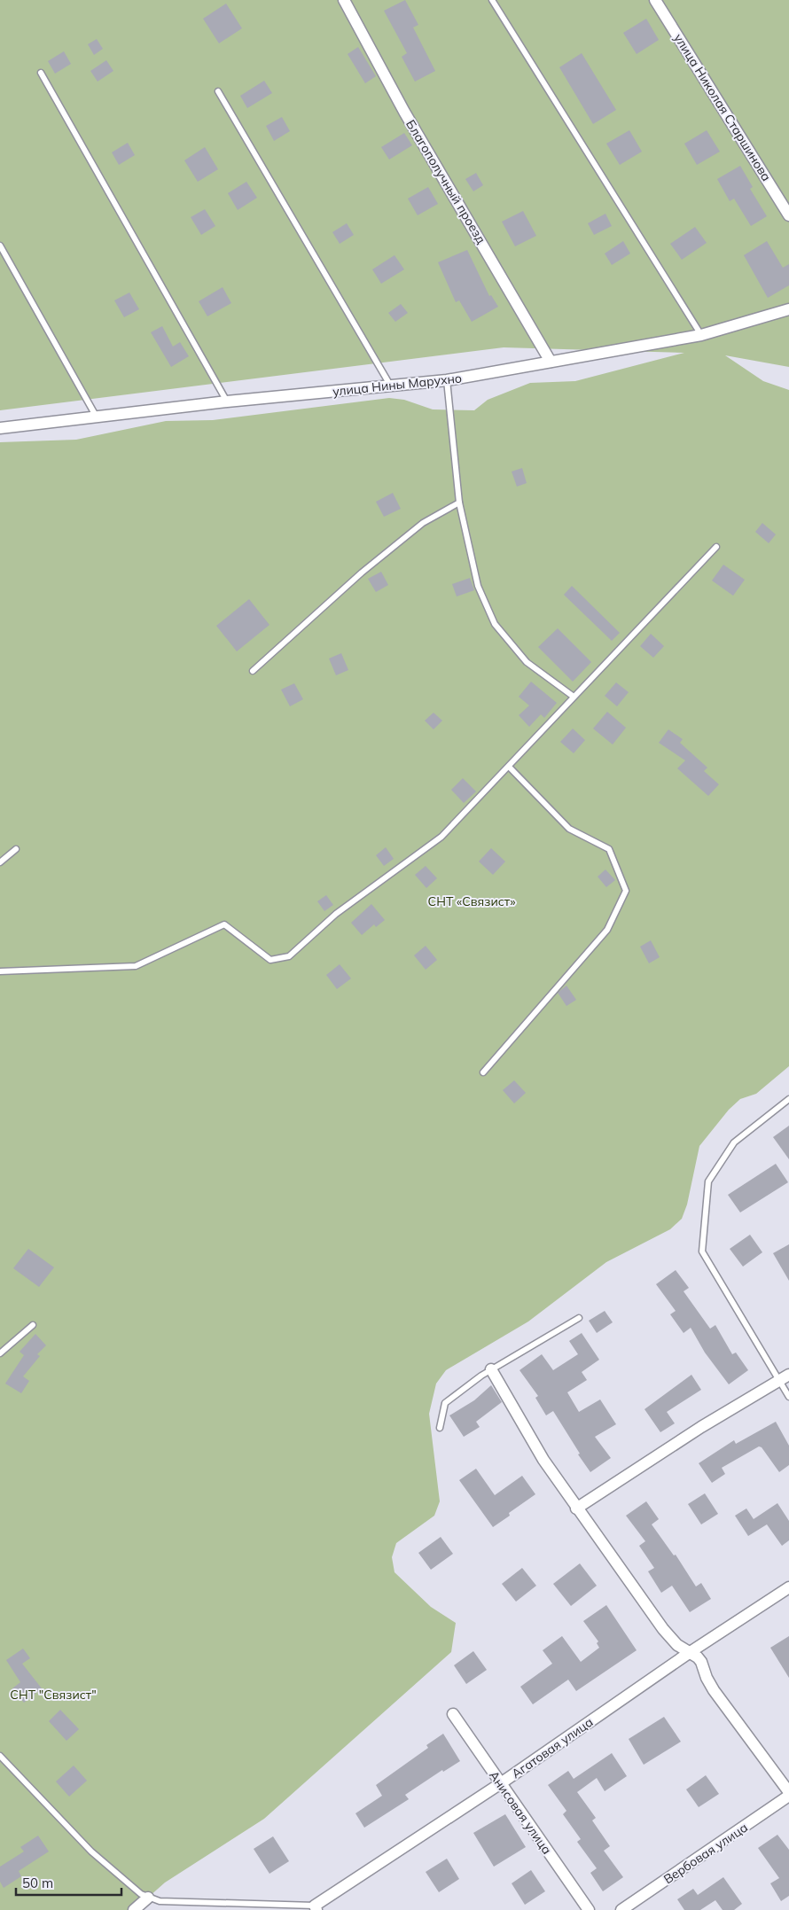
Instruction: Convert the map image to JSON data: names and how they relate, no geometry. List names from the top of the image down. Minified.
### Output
{"streets":{"street":["улица Николая Старшинова","Благополучный проезд","улица Нины Марухно","Агатовая улица","Анисовая улица","Вербовая улица"]},"crossings":[["Благополучный проезд","улица Нины Марухно"],["Агатовая улица","Анисовая улица"]],"parks":["СНТ «Связист»","СНТ \"Связист\""],"scale_bar":"50 m"}
